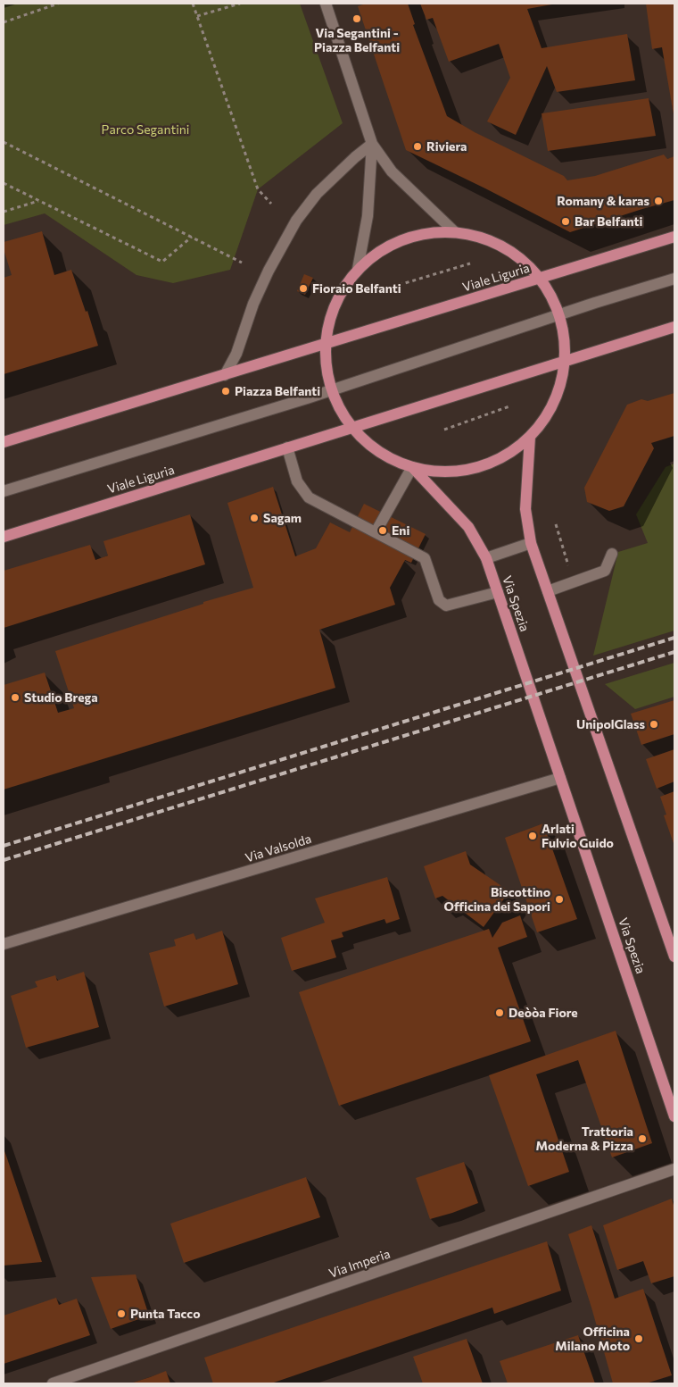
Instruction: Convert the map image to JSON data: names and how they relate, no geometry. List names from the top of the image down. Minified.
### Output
{"streets":{"main road":["Viale Liguria","Via Spezia"],"street":["Via Valsolda","Via Imperia"]},"crossings":[["Via Spezia","Via Valsolda"]],"parks":["Parco Segantini"],"places":["Via Segantini - Piazza Belfanti","Riviera","Romany & karas","Bar Belfanti","Fioraio Belfanti","Piazza Belfanti","Sagam","Eni","Studio Brega","UnipolGlass","Arlati Fulvio Guido","Biscottino Officina dei Sapori","Deòòa Fiore","Trattoria Moderna & Pizza","Punta Tacco","Officina Milano Moto"]}
